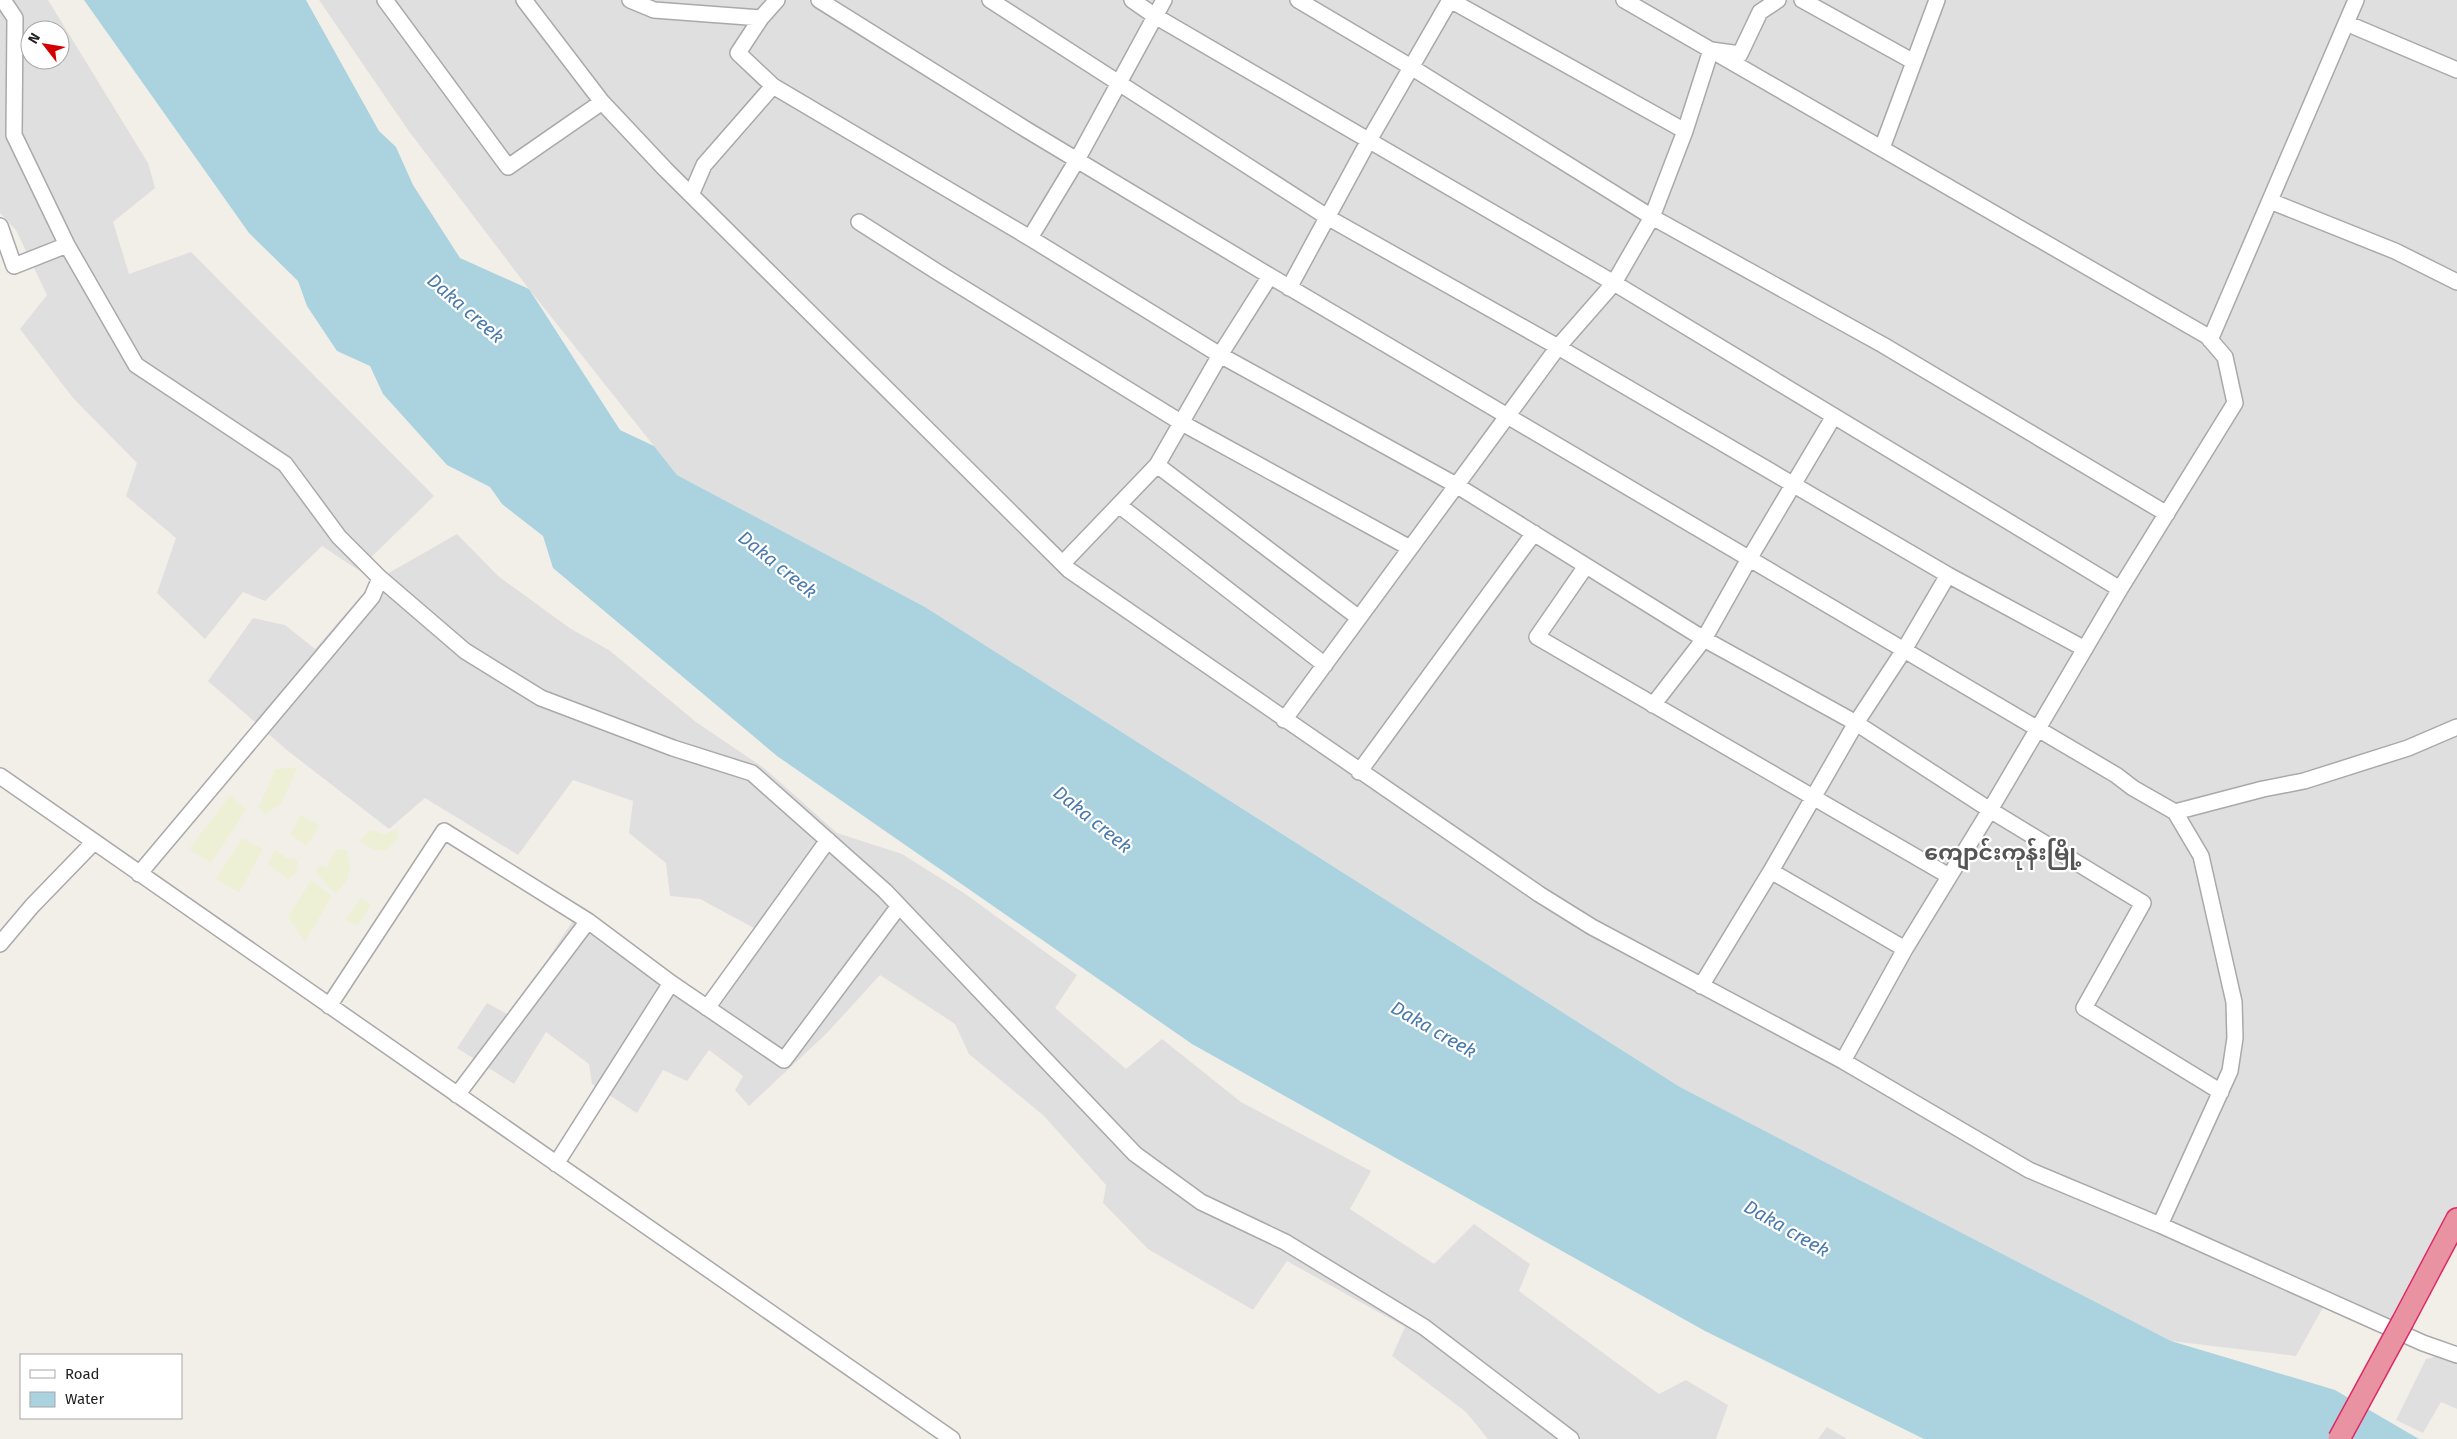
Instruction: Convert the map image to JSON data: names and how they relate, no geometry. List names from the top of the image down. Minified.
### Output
{"districts":["ကျောင်းကုန်းမြို့"],"water":["Daka creek"],"legend":["Road","Water"],"north":"top left"}
